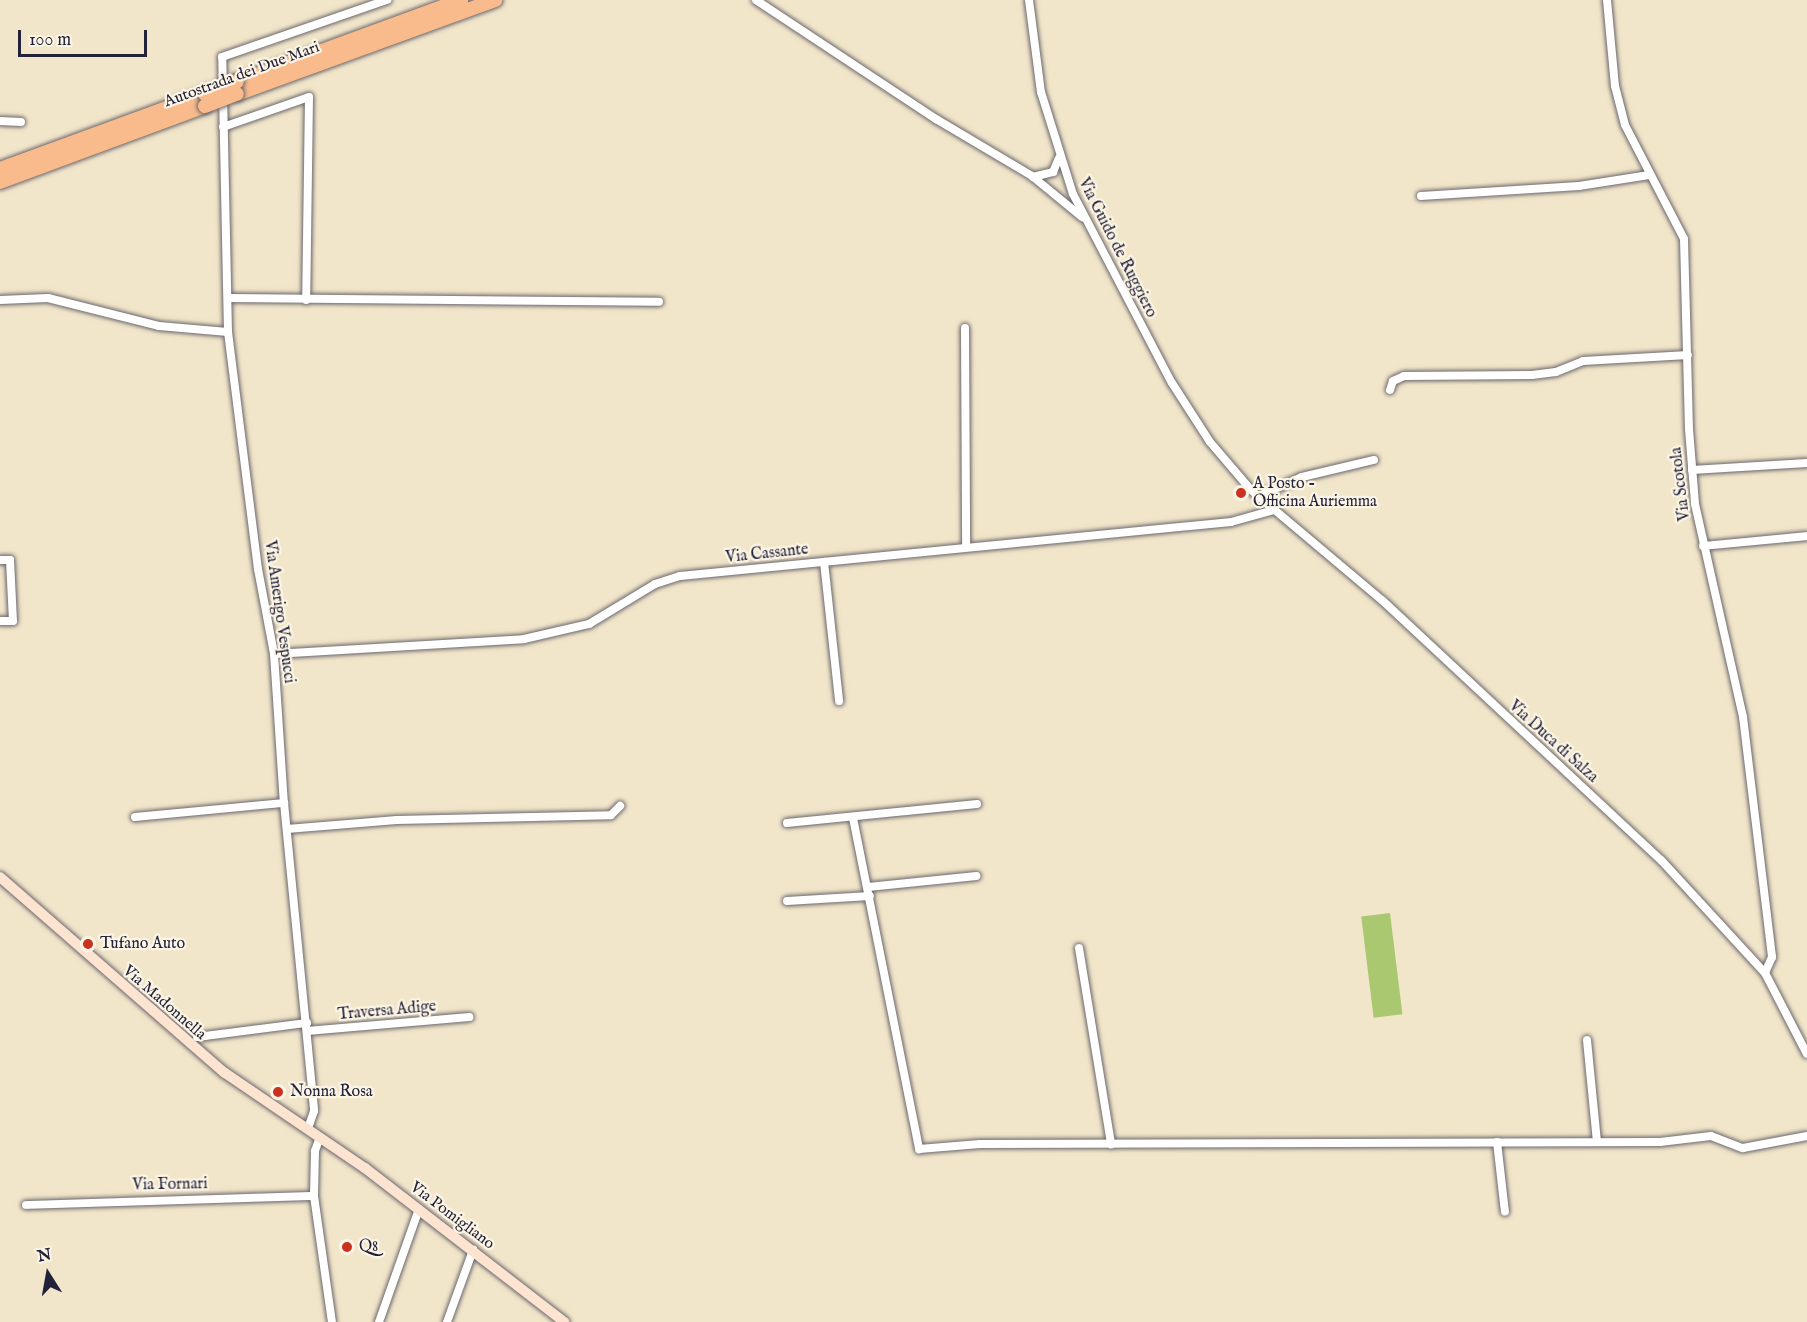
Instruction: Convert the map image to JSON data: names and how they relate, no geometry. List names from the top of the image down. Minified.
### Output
{"streets":{"highway":["Autostrada dei Due Mari"],"street":["Via Guido de Ruggiero","Via Scotola","Via Cassante","Via Amerigo Vespucci","Via Duca di Salza","Via Madonnella","Traversa Adige","Via Fornari","Via Pomigliano"]},"crossings":[["Via Guido de Ruggiero","Via Duca di Salza"],["Via Scotola","Via Duca di Salza"],["Via Cassante","Via Amerigo Vespucci"],["Via Cassante","Via Duca di Salza"],["Via Amerigo Vespucci","Via Madonnella"],["Via Amerigo Vespucci","Traversa Adige"],["Via Madonnella","Via Pomigliano"]],"places":["A Posto - Officina Auriemma","Tufano Auto","Nonna Rosa","Q8"],"scale_bar":"100 m","north":"top"}
